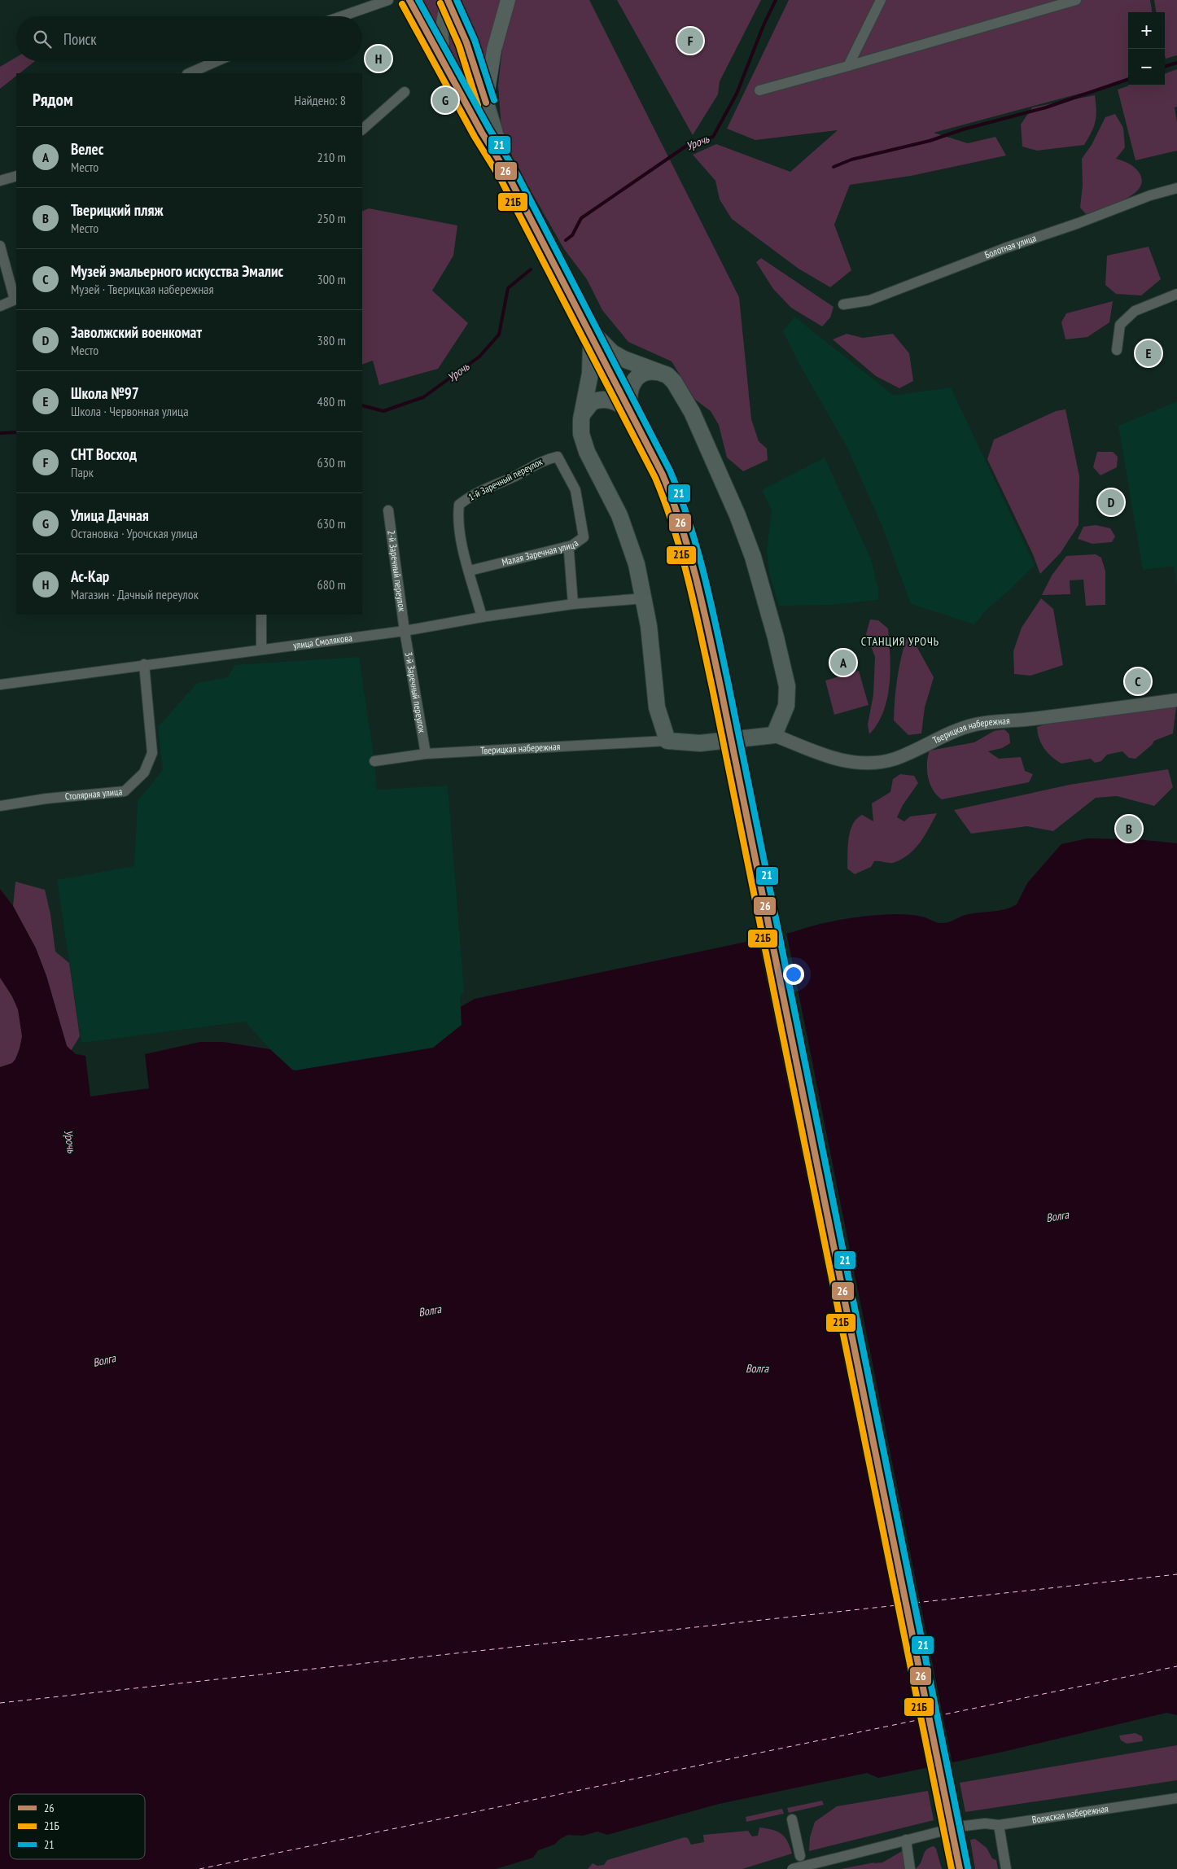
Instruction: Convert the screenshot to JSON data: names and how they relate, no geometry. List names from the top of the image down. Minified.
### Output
{"streets":{"street":["Болотная улица","1-й Заречный переулок","Малая Заречная улица","2-й Заречный переулок","улица Смолякова","3-й Заречный переулок","Тверицкая набережная","Столярная улица","Волжская набережная"]},"crossings":[["1-й Заречный переулок","Малая Заречная улица"],["1-й Заречный переулок","улица Смолякова"],["2-й Заречный переулок","улица Смолякова"],["2-й Заречный переулок","3-й Заречный переулок"],["улица Смолякова","3-й Заречный переулок"],["улица Смолякова","Столярная улица"],["3-й Заречный переулок","Тверицкая набережная"]],"districts":["СТАНЦИЯ УРОЧЬ"],"water":["Урочь","Волга"],"lines":["transit line 26","transit line 21","transit line 21Б"],"legend":["26","21Б","21"],"page":{"map_buttons":["+","−"],"search":"Поиск","pins":["F","H","G","E","D","A","C","B"],"heading":["Рядом","Найдено: 8"],"list":[{"mark":"A","name":"Велес","note":"Место","value":"210 m"},{"mark":"B","name":"Тверицкий пляж","note":"Место","value":"250 m"},{"mark":"C","name":"Музей эмальерного искусства Эмалис","note":"Музей · Тверицкая набережная","value":"300 m"},{"mark":"D","name":"Заволжский военкомат","note":"Место","value":"380 m"},{"mark":"E","name":"Школа №97","note":"Школа · Червонная улица","value":"480 m"},{"mark":"F","name":"СНТ Восход","note":"Парк","value":"630 m"},{"mark":"G","name":"Улица Дачная","note":"Остановка · Урочская улица","value":"630 m"},{"mark":"H","name":"Ас-Кар","note":"Магазин · Дачный переулок","value":"680 m"}]}}
